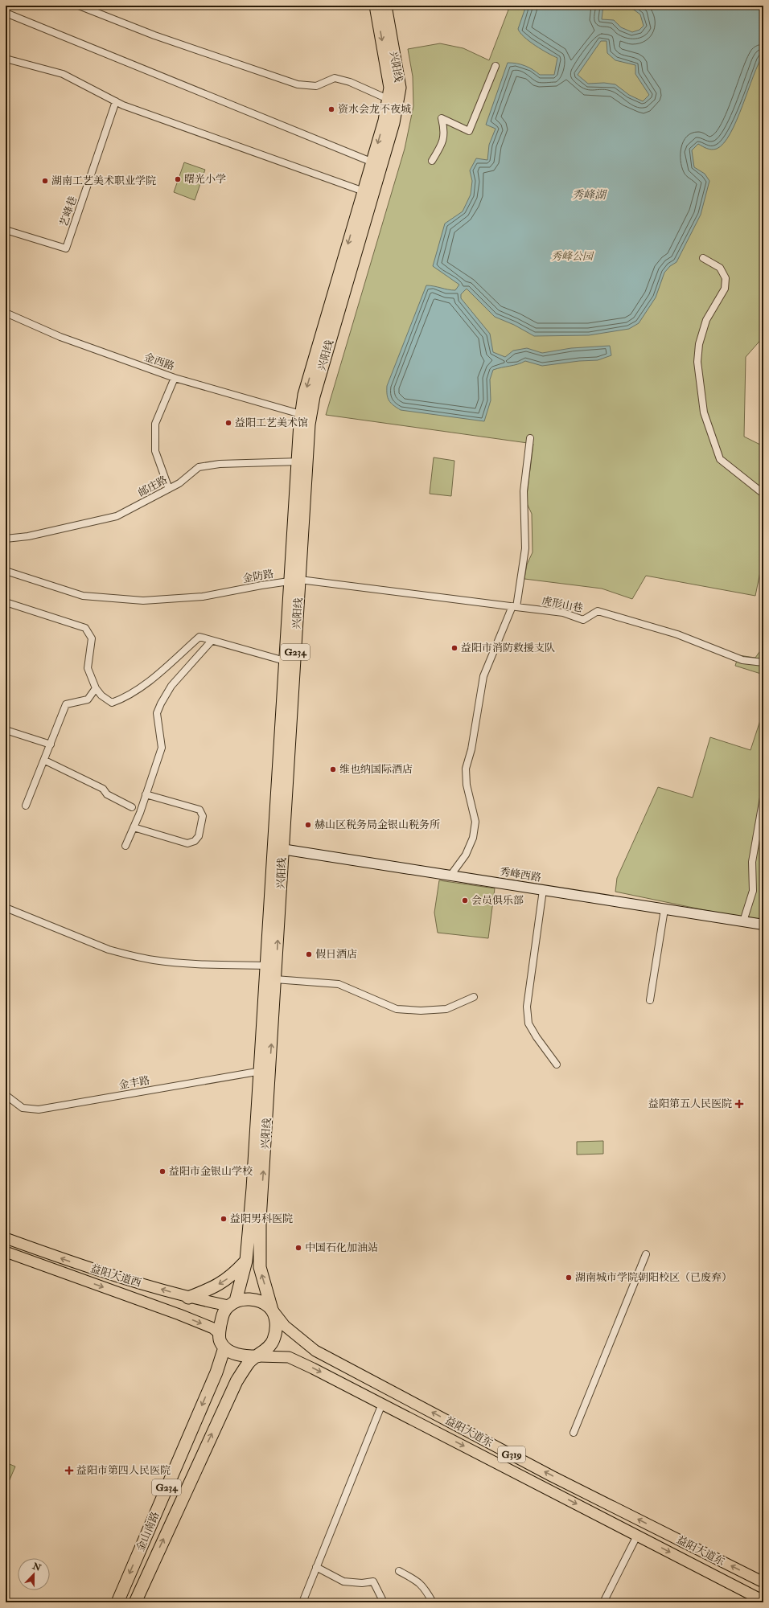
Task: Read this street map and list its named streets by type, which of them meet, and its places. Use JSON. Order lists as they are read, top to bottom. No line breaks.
{"streets":{"highway":["兴阳线","G234","金山南路"],"main road":["益阳大道西","益阳大道东","G319"],"street":["艺峰巷","金西路","邮庄路","金防路","虎形山巷","秀峰西路","金丰路"]},"crossings":[["兴阳线","金西路"],["兴阳线","邮庄路"],["兴阳线","金防路"],["兴阳线","G234"],["兴阳线","秀峰西路"],["兴阳线","金丰路"],["兴阳线","益阳大道西"],["兴阳线","益阳大道东"],["兴阳线","G319"],["兴阳线","金山南路"],["金防路","虎形山巷"],["G234","益阳大道西"],["G234","益阳大道东"],["G234","G319"],["G234","金山南路"],["益阳大道西","益阳大道东"],["益阳大道西","G319"],["益阳大道西","金山南路"],["益阳大道东","G319"],["益阳大道东","金山南路"],["G319","金山南路"]],"water":["秀峰湖"],"parks":["秀峰公园"],"places":{"other":["资水会龙不夜城","曙光小学","湖南工艺美术职业学院","益阳工艺美术馆","益阳市消防救援支队","维也纳国际酒店","赫山区税务局金银山税务所","会员俱乐部","假日酒店","益阳市金银山学校","益阳男科医院","中国石化加油站","湖南城市学院朝阳校区（已废弃）"],"health":["益阳第五人民医院","益阳市第四人民医院"]},"north":"top"}
